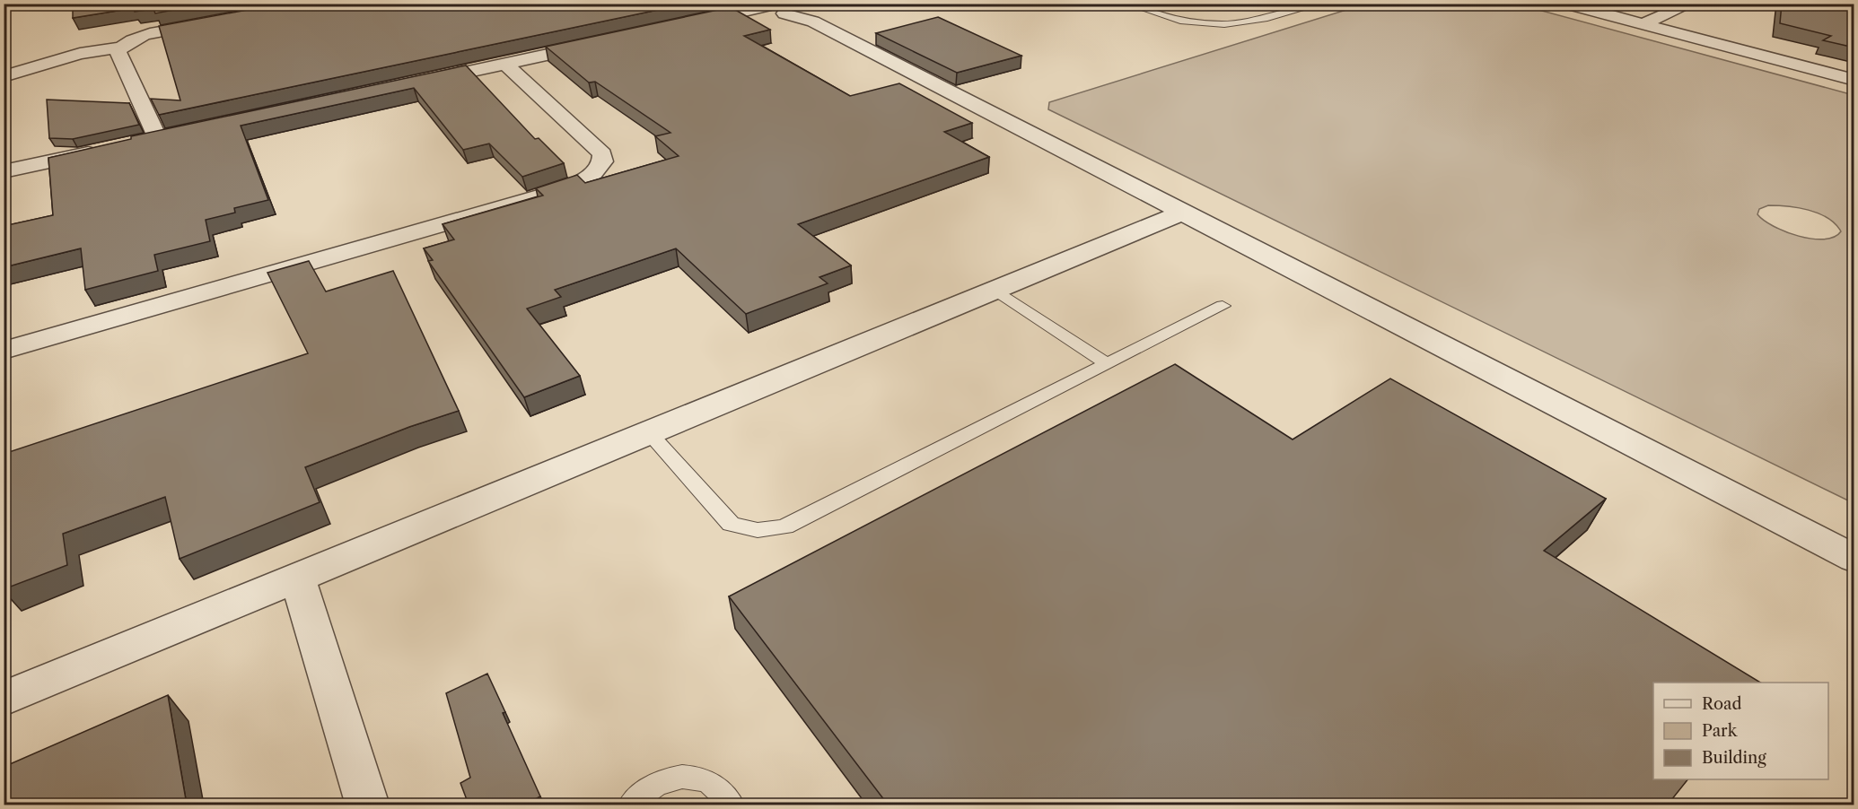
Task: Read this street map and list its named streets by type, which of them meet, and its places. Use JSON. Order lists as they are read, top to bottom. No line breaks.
{"legend":["Road","Park","Building"]}
